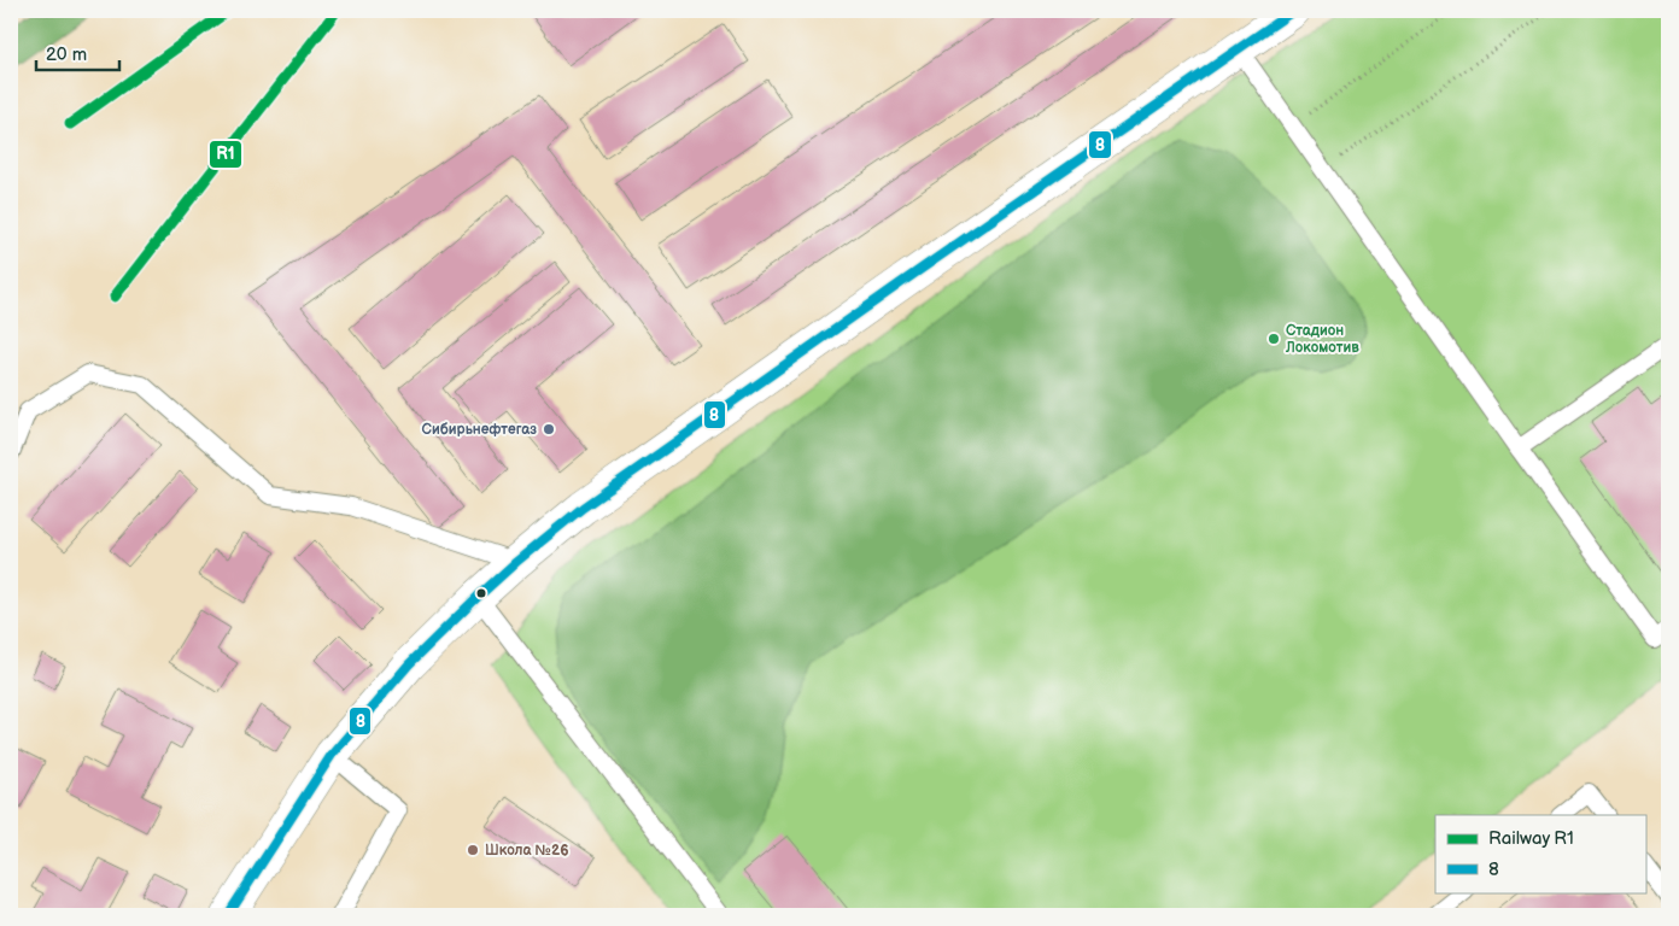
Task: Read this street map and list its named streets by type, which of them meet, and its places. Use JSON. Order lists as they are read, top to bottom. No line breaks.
{"places":["Стадион Локомотив","Сибирьнефтегаз","Школа №26"],"lines":["rail line R1","transit line 8"],"legend":["Railway R1","8"],"scale_bar":"20 m"}
